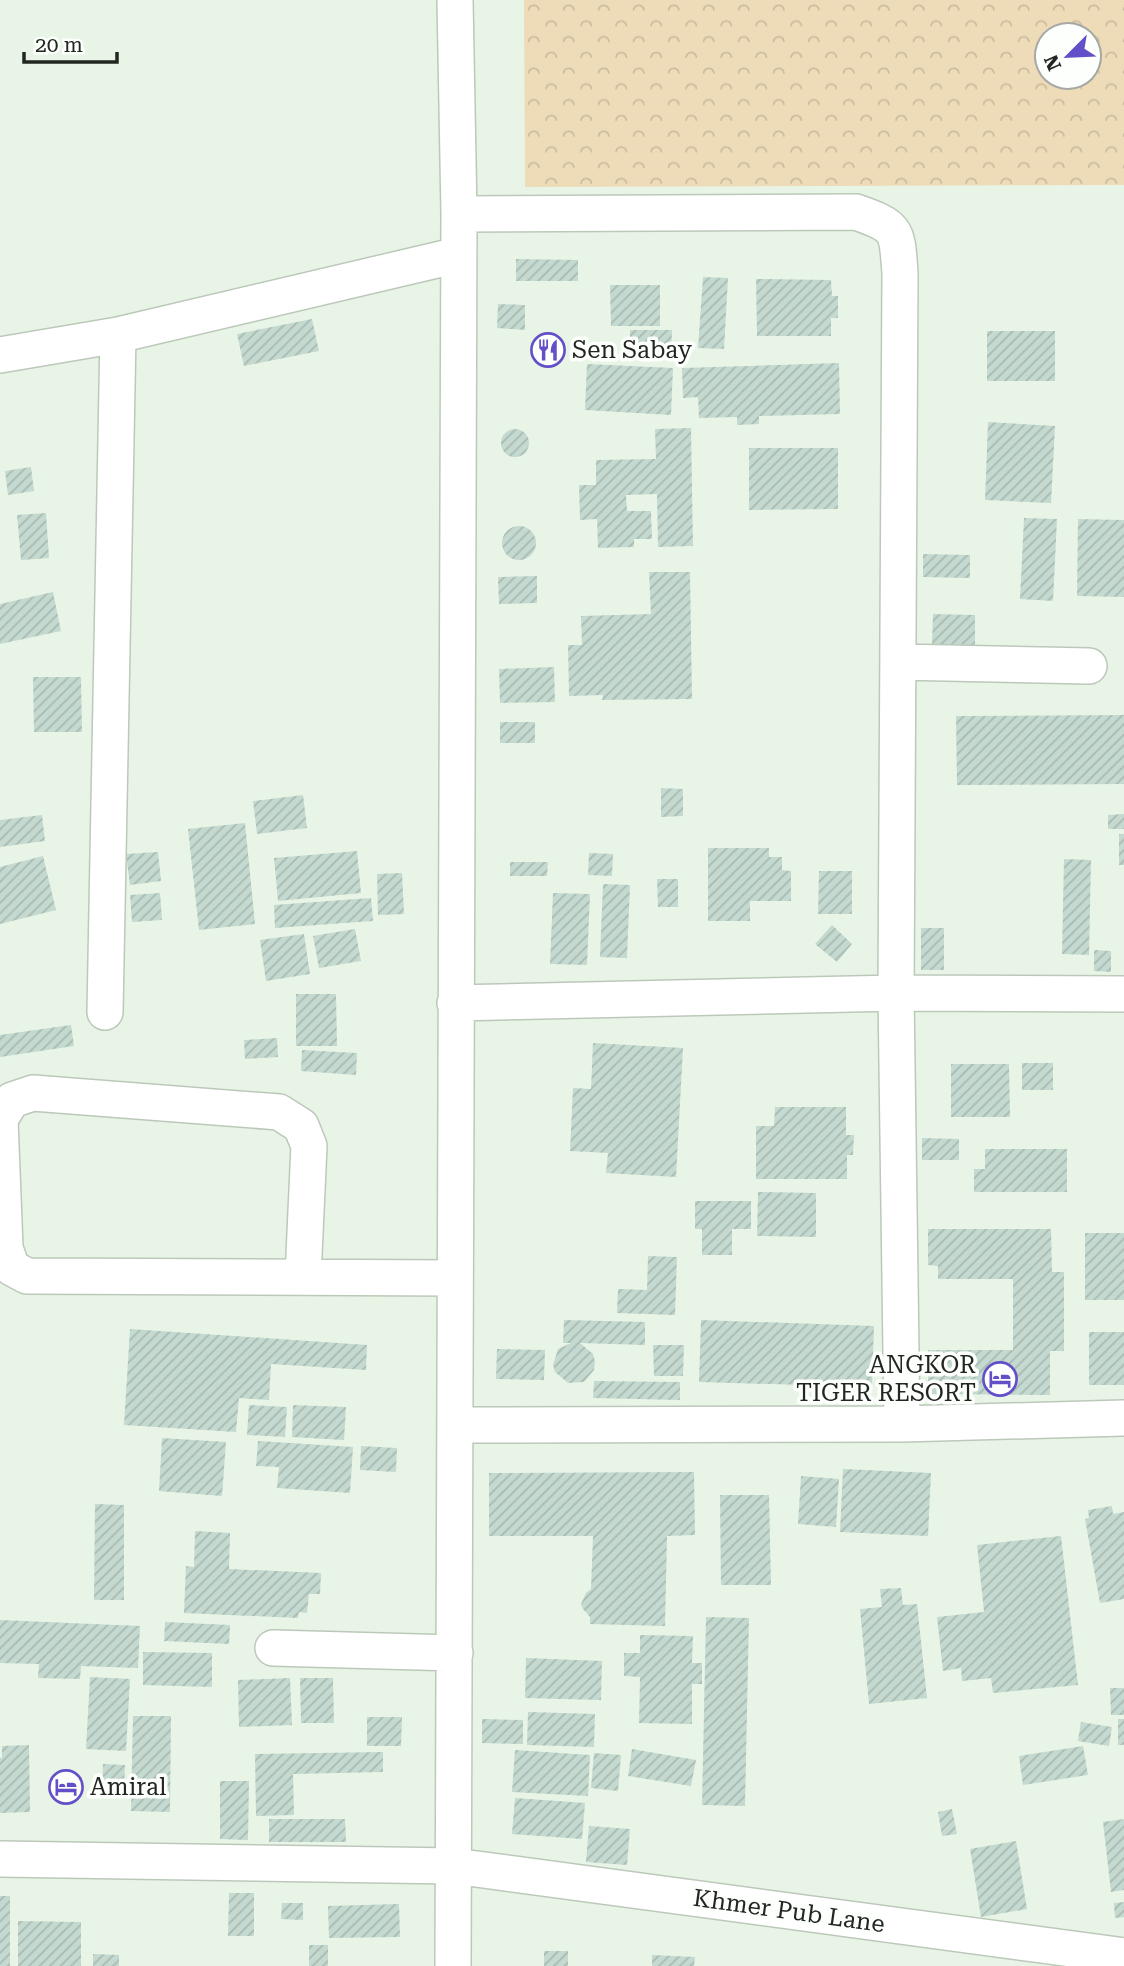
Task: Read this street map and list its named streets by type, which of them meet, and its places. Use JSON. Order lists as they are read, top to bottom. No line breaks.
{"streets":{"street":["Khmer Pub Lane"]},"places":{"restaurant":["Sen Sabay"],"hotel":["ANGKOR TIGER RESORT","Amiral"]},"scale_bar":"20 m","north":"bottom left"}
